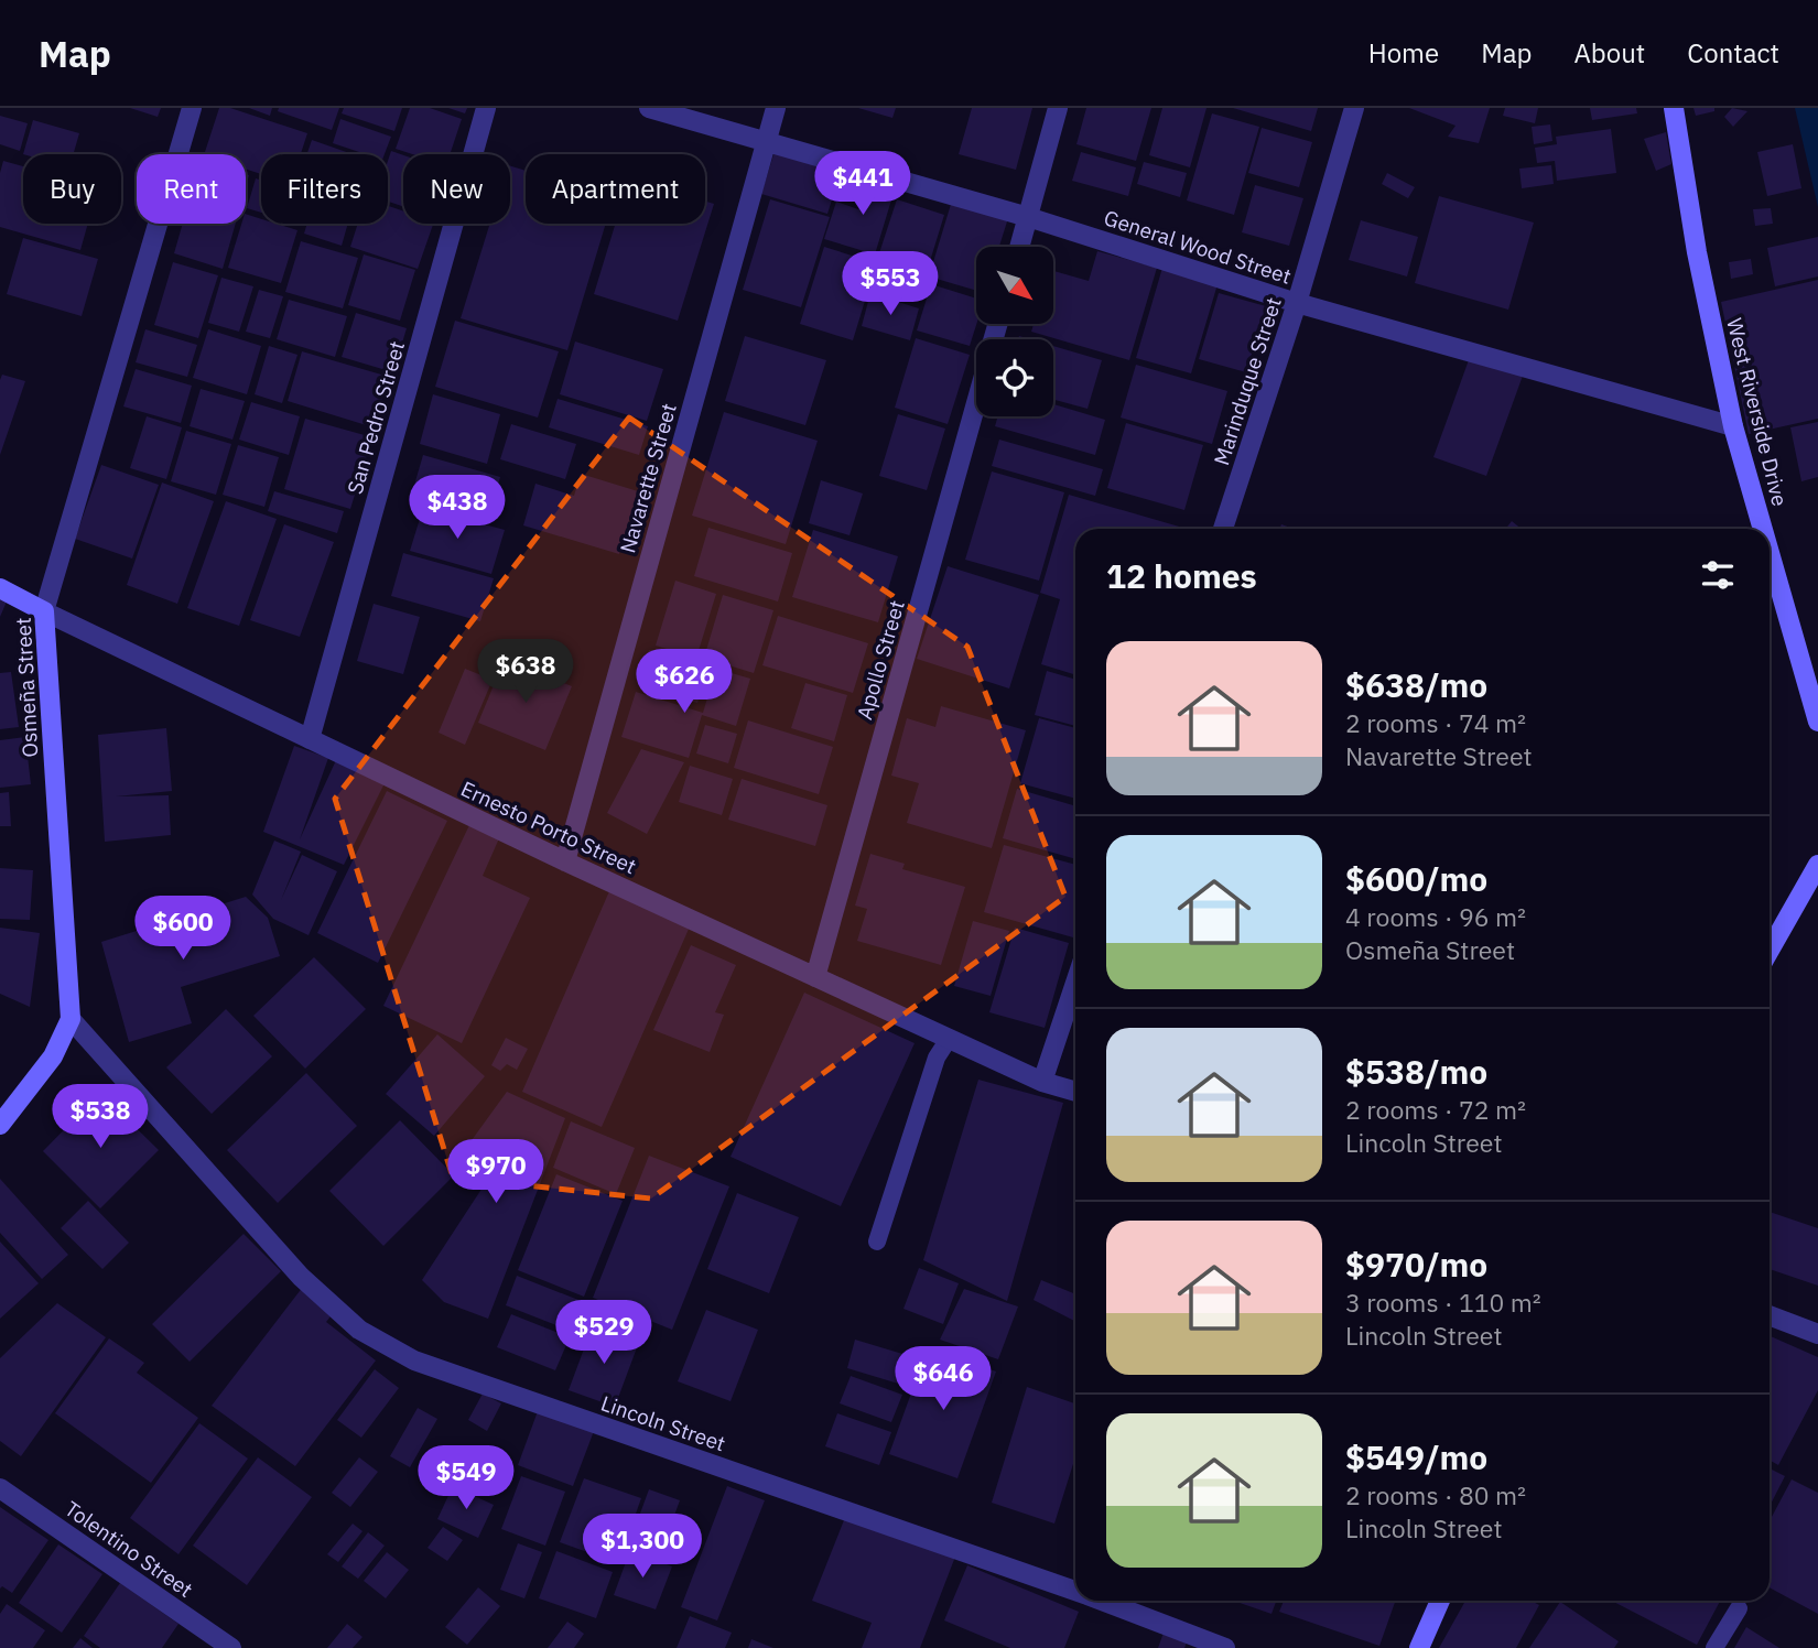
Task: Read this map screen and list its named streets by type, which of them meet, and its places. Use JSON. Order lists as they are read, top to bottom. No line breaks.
{"streets":{"street":["General Wood Street","Marinduque Street","West Riverside Drive","San Pedro Street","Navarette Street","Apollo Street","Osmeña Street","Ernesto Porto Street","Lincoln Street","Tolentino Street"]},"crossings":[["General Wood Street","Marinduque Street"],["General Wood Street","West Riverside Drive"],["General Wood Street","Navarette Street"],["San Pedro Street","Ernesto Porto Street"],["Navarette Street","Ernesto Porto Street"],["Apollo Street","Ernesto Porto Street"],["Osmeña Street","Ernesto Porto Street"],["Osmeña Street","Lincoln Street"]],"north":"bottom right","page":{"header":"Map","nav":["Home","Map","About","Contact"],"price":["$441","$553","$438","$638","$626","$600","$538","$970","$529","$646","$549","$1,300"],"chip":["Buy","Rent","Filters","New","Apartment"],"heading":"12 homes","list":[{"name":"$638/mo","note":"2 rooms · 74 m² · Navarette Street"},{"name":"$600/mo","note":"4 rooms · 96 m² · Osmeña Street"},{"name":"$538/mo","note":"2 rooms · 72 m² · Lincoln Street"},{"name":"$970/mo","note":"3 rooms · 110 m² · Lincoln Street"},{"name":"$549/mo","note":"2 rooms · 80 m² · Lincoln Street"}]}}
